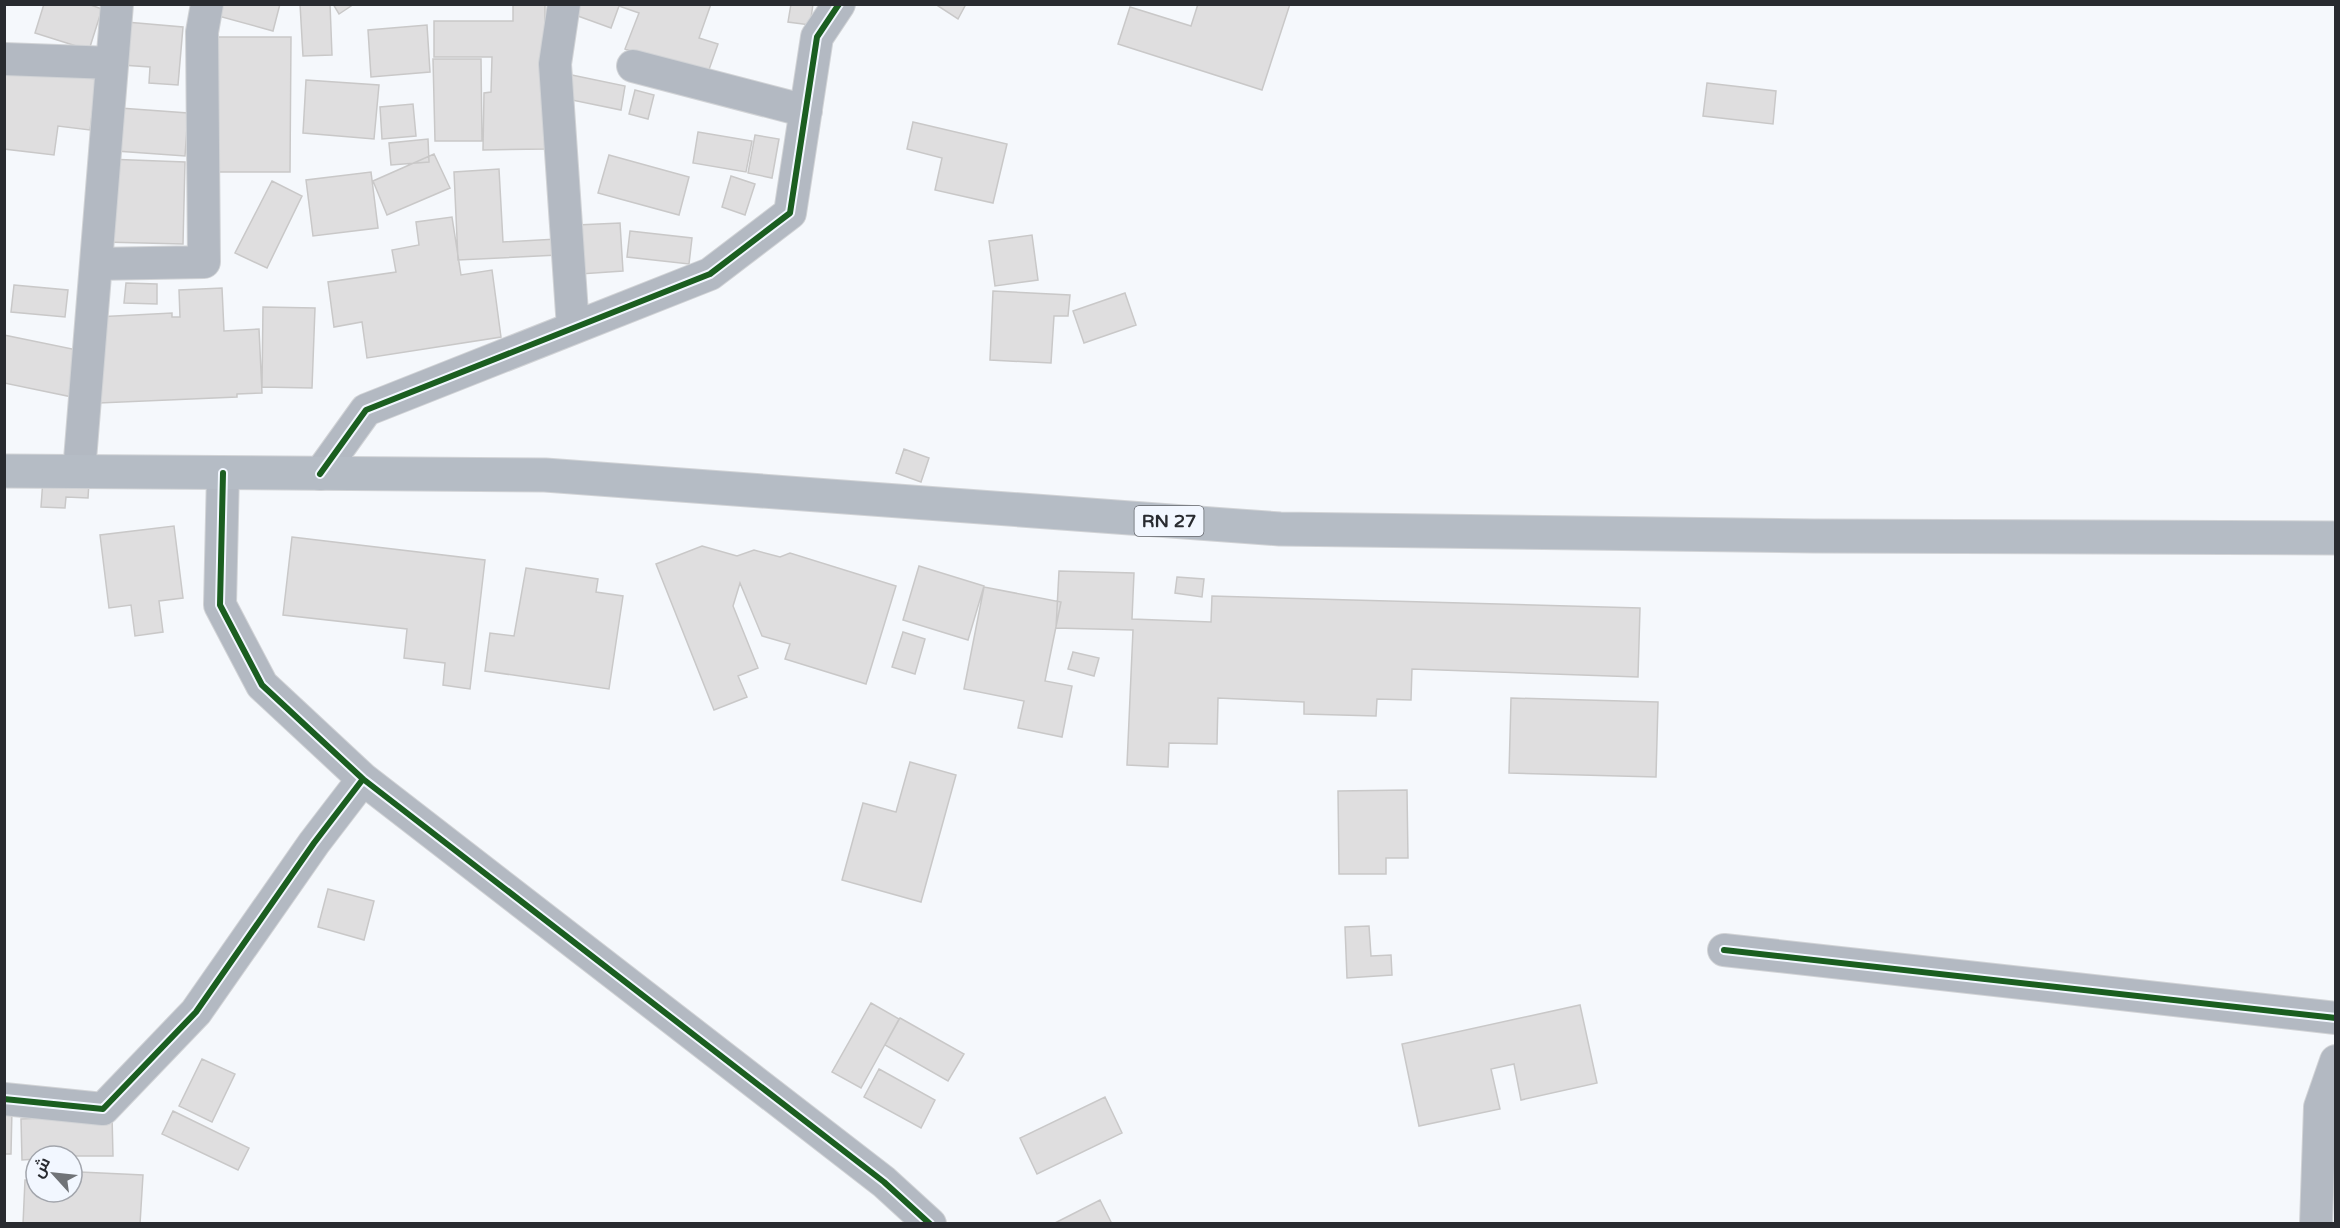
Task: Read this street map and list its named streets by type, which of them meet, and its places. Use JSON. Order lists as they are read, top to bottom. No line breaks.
{"streets":{"main road":["RN 27"]},"north":"top left"}
